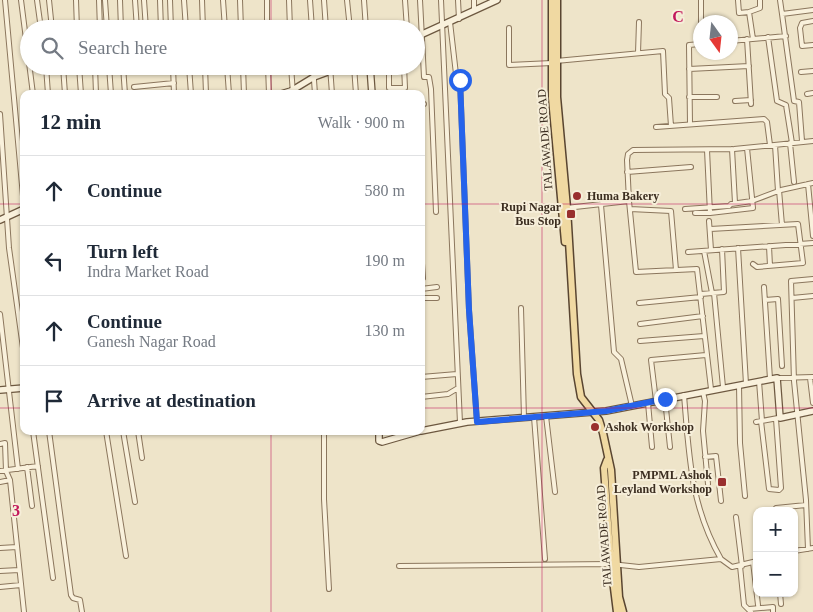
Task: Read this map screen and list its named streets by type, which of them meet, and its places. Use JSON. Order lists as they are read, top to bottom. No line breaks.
{"streets":{"main road":["TALAWADE ROAD"]},"places":{"other":["Huma Bakery","Ashok Workshop"],"transit":["Rupi Nagar Bus Stop","PMPML Ashok Leyland Workshop"]},"north":"bottom","page":{"search":"Search here","heading":["12 min","Walk · 900 m"],"list":[["Continue","580 m"],["Turn left","Indra Market Road","190 m"],["Continue","Ganesh Nagar Road","130 m"],"Arrive at destination"],"map_buttons":["+","−"]},"grid":{"columns":["C"],"rows":["3"]}}
